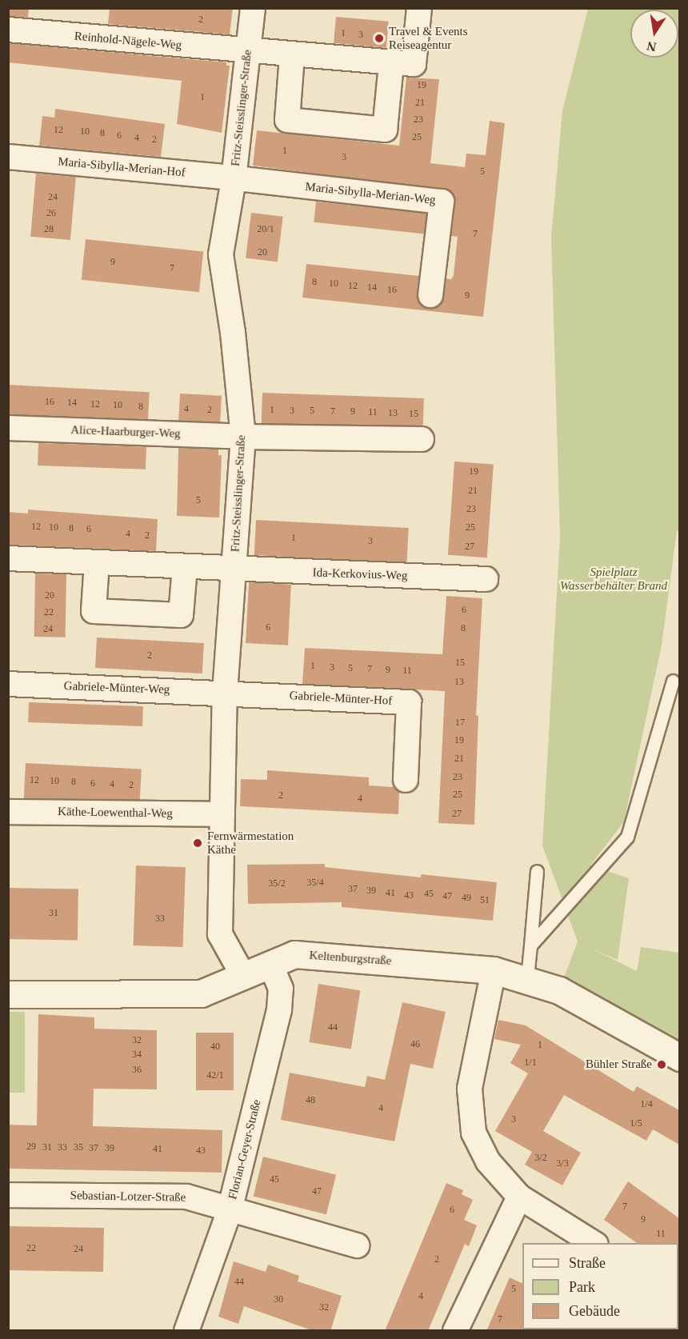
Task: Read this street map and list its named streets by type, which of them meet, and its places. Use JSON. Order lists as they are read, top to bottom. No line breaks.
{"streets":{"street":["Reinhold-Nägele-Weg","Fritz-Steisslinger-Straße","Maria-Sibylla-Merian-Hof","Maria-Sibylla-Merian-Weg","Alice-Haarburger-Weg","Ida-Kerkovius-Weg","Gabriele-Münter-Weg","Gabriele-Münter-Hof","Käthe-Loewenthal-Weg","Keltenburgstraße","Florian-Geyer-Straße","Sebastian-Lotzer-Straße"]},"crossings":[["Reinhold-Nägele-Weg","Fritz-Steisslinger-Straße"],["Fritz-Steisslinger-Straße","Maria-Sibylla-Merian-Hof"],["Fritz-Steisslinger-Straße","Maria-Sibylla-Merian-Weg"],["Fritz-Steisslinger-Straße","Alice-Haarburger-Weg"],["Fritz-Steisslinger-Straße","Ida-Kerkovius-Weg"],["Fritz-Steisslinger-Straße","Gabriele-Münter-Weg"],["Fritz-Steisslinger-Straße","Gabriele-Münter-Hof"],["Fritz-Steisslinger-Straße","Käthe-Loewenthal-Weg"],["Fritz-Steisslinger-Straße","Keltenburgstraße"],["Maria-Sibylla-Merian-Hof","Maria-Sibylla-Merian-Weg"],["Gabriele-Münter-Weg","Gabriele-Münter-Hof"],["Keltenburgstraße","Florian-Geyer-Straße"],["Florian-Geyer-Straße","Sebastian-Lotzer-Straße"]],"parks":["Spielplatz Wasserbehälter Brand"],"places":["Travel & Events Reiseagentur","Fernwärmestation Käthe","Bühler Straße"],"house_numbers":["2","1","3","19","1","21","23","12","10","8","6","25","4","2","1","3","5","24","26","28","20/1","7","20","9","7","8","10","12","14","16","9","16","14","12","10","8","4","2","1","3","5","7","9","11","13","15","19","21","5","23","12","10","25","8","6","4","2","1","3","27","20","6","22","6","8","24","2","15","1","3","5","7","9","11","13","17","19","21","23","12","10","8","6","4","2","25","2","4","27","35/4","35/2","37","39","41","45","43","47","49","51","31","33","44","32","46","1","40","34","1/1","36","42/1","48","1/4","4","3","1/5","29","31","33","35","37","39","41","43","3/2","3/3","45","47","7","6","9","11","22","24","2","44","5","4","30","32","7"],"legend":["Straße","Park","Gebäude"],"north":"bottom"}
